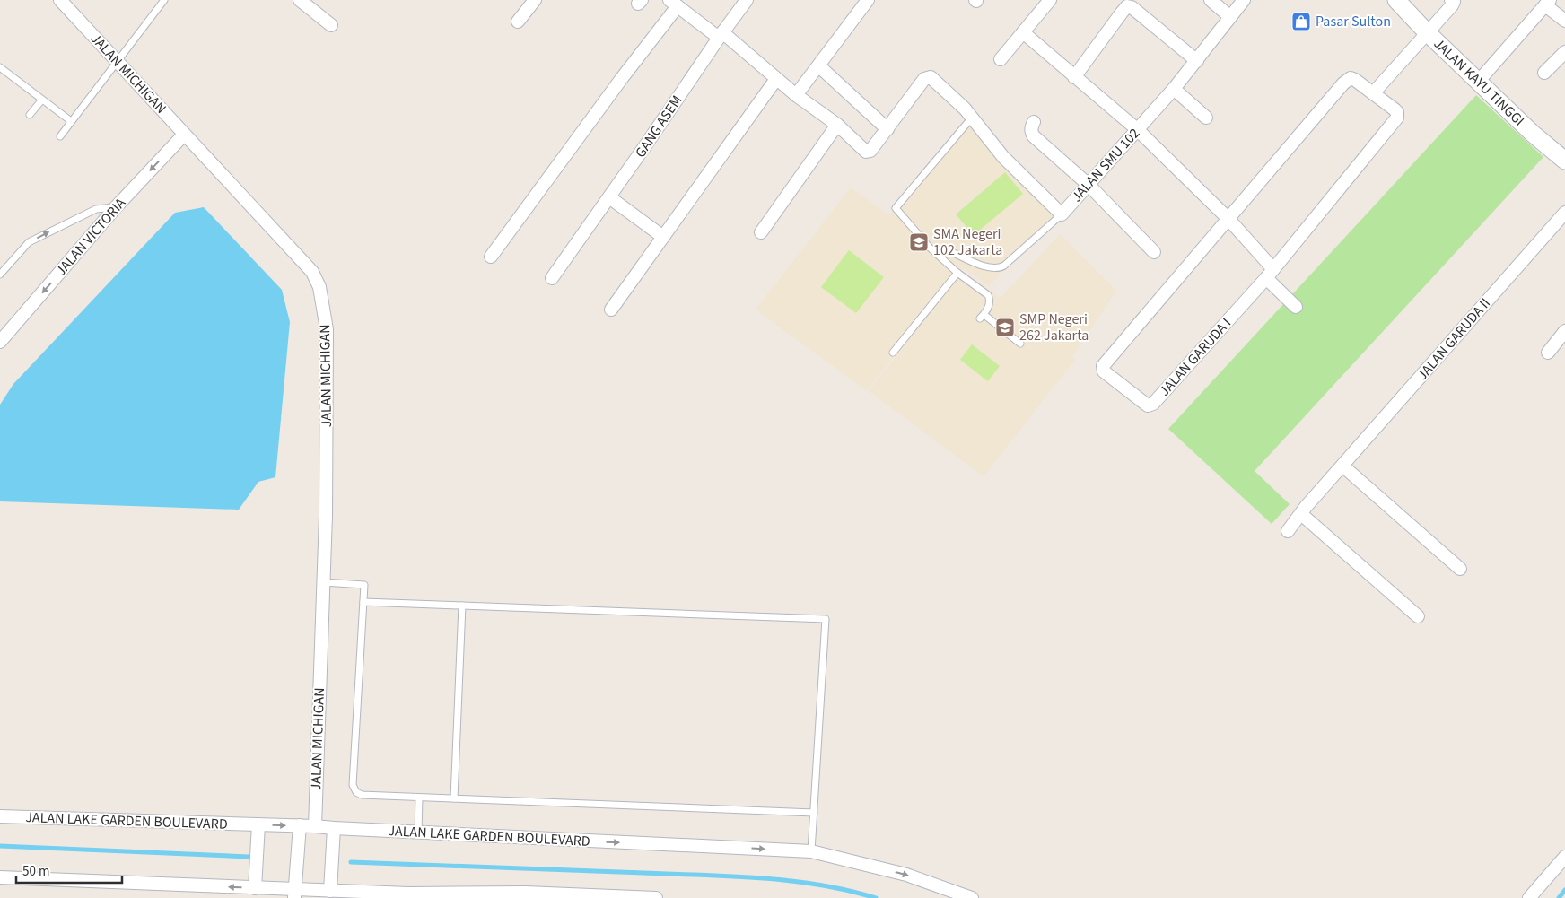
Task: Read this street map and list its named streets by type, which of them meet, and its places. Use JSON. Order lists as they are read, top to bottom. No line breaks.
{"streets":{"street":["JALAN MICHIGAN","JALAN KAYU TINGGI","GANG ASEM","JALAN SMU 102","JALAN VICTORIA","JALAN GARUDA II","JALAN GARUDA I","JALAN LAKE GARDEN BOULEVARD"]},"crossings":[["JALAN MICHIGAN","JALAN VICTORIA"],["JALAN MICHIGAN","JALAN LAKE GARDEN BOULEVARD"]],"one_way":["JALAN VICTORIA"],"places":{"shop":["Pasar Sulton"],"school or university":["SMA Negeri 102 Jakarta","SMP Negeri 262 Jakarta"]},"scale_bar":"50 m"}
